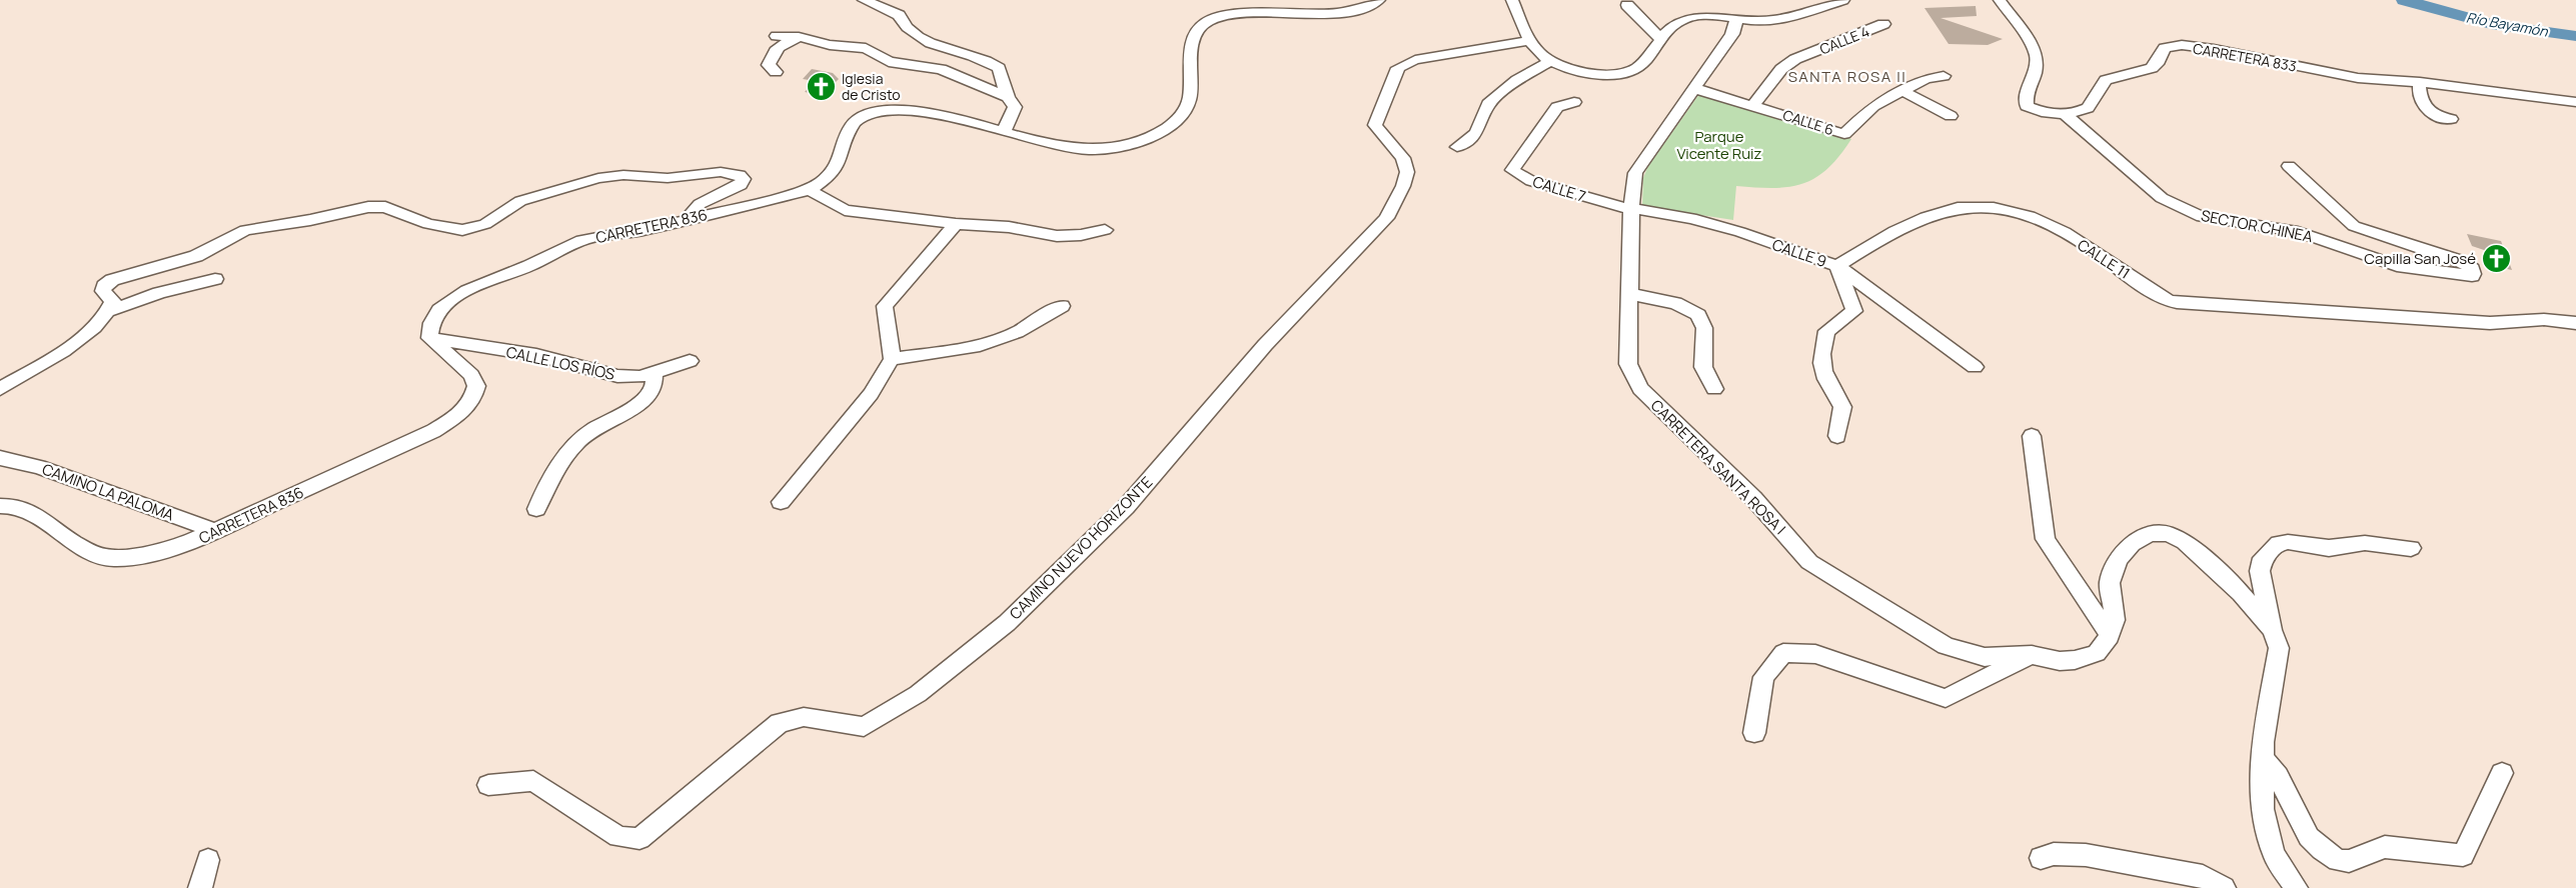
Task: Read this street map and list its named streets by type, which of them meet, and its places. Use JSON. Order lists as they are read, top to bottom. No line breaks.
{"streets":{"street":["CALLE 4","CARRETERA 833","CALLE 6","CALLE 7","CARRETERA 836","SECTOR CHINEA","CALLE 9","CALLE 11","CALLE LOS RÍOS","CARRETERA SANTA ROSA I","CAMINO LA PALOMA","CAMINO NUEVO HORIZONTE"]},"crossings":[["CALLE 4","CALLE 6"],["CARRETERA 833","SECTOR CHINEA"],["CALLE 6","CARRETERA SANTA ROSA I"],["CALLE 7","CALLE 9"],["CALLE 7","CARRETERA SANTA ROSA I"],["CARRETERA 836","CALLE LOS RÍOS"],["CARRETERA 836","CAMINO LA PALOMA"],["CALLE 9","CALLE 11"],["CALLE 9","CARRETERA SANTA ROSA I"]],"districts":["SANTA ROSA II"],"water":["Río Bayamón"],"parks":["Parque Vicente Ruiz"],"places":{"church":["Iglesia de Cristo","Capilla San José"]}}
